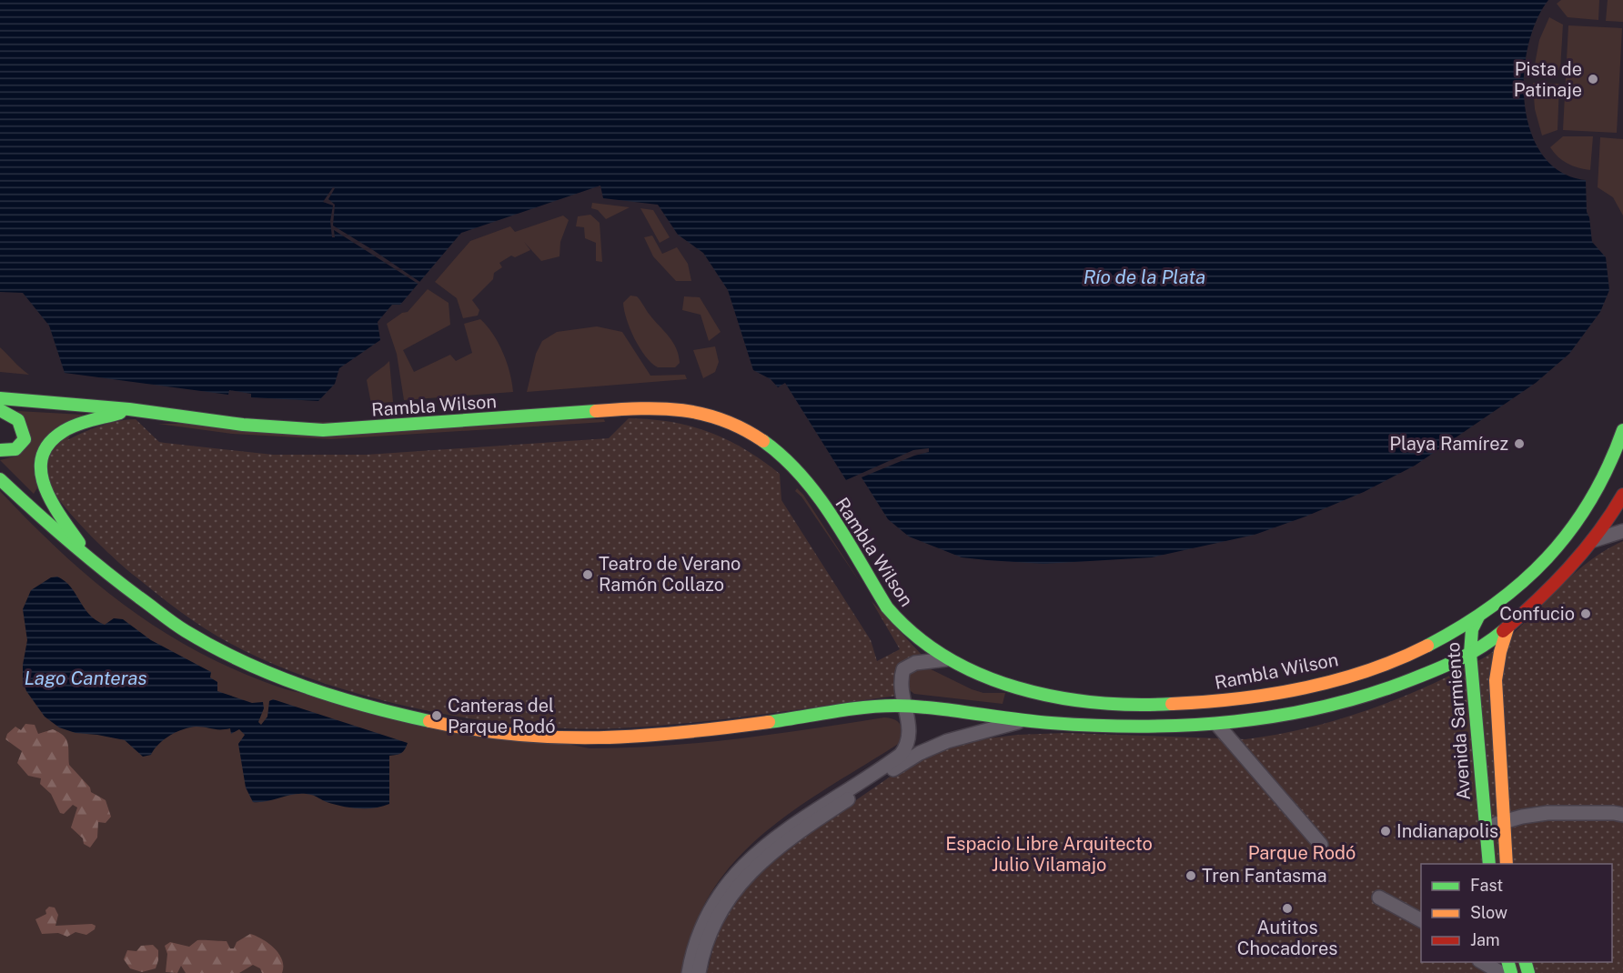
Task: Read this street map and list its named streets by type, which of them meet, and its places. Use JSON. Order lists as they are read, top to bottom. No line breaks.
{"streets":{"main road":["Rambla Wilson","Avenida Sarmiento"]},"crossings":[["Rambla Wilson","Avenida Sarmiento"]],"water":["Río de la Plata","Lago Canteras"],"parks":["Espacio Libre Arquitecto Julio Vilamajo","Parque Rodó"],"places":["Pista de Patinaje","Playa Ramírez","Teatro de Verano Ramón Collazo","Confucio","Canteras del Parque Rodó","Indianapolis","Tren Fantasma","Autitos Chocadores"],"legend":["Fast","Slow","Jam"]}
